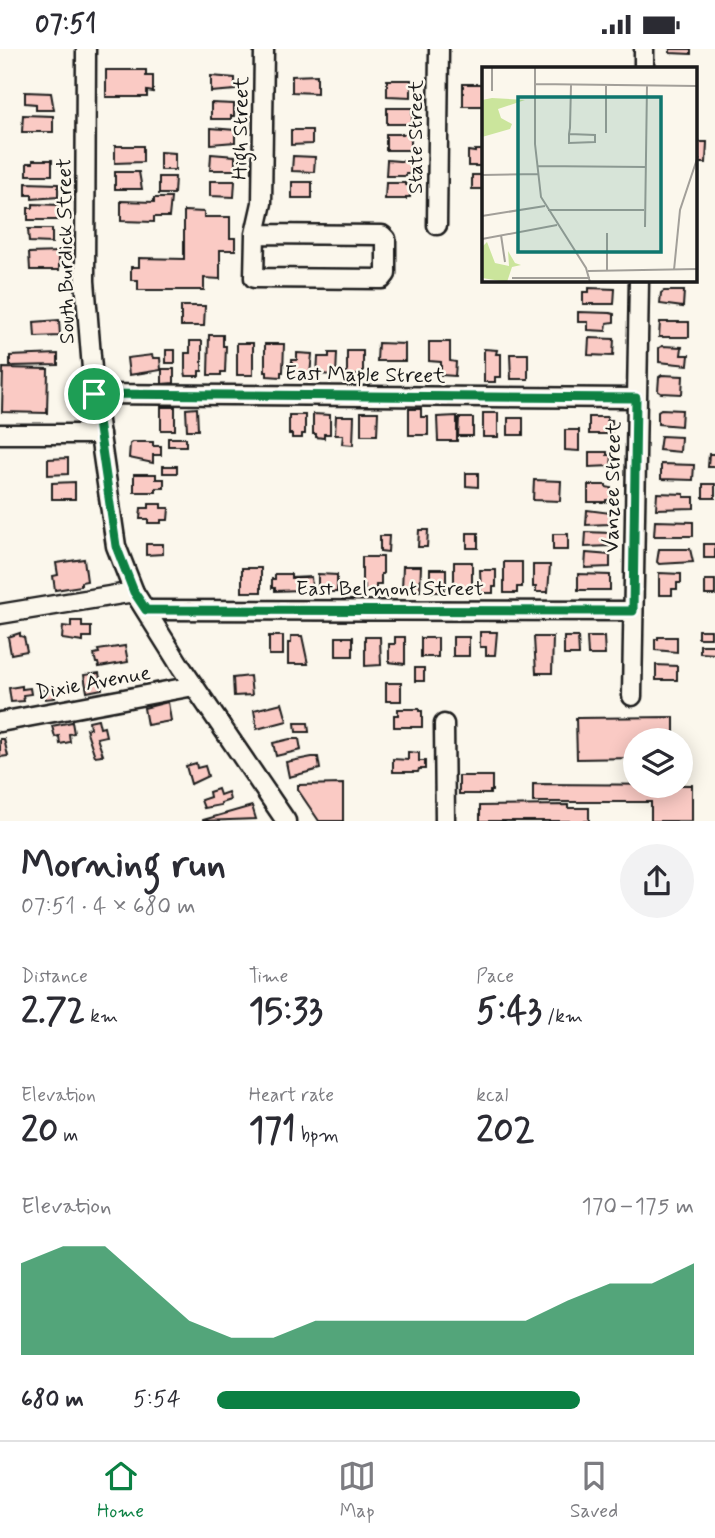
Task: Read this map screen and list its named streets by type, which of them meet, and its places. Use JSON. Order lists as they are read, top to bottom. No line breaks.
{"streets":{"street":["High Street","State Street","South Burdick Street","East Maple Street","Vanzee Street","East Belmont Street","Dixie Avenue"]},"crossings":[["South Burdick Street","East Maple Street"],["South Burdick Street","East Belmont Street"],["South Burdick Street","Dixie Avenue"],["East Maple Street","Vanzee Street"],["Vanzee Street","East Belmont Street"]],"page":{"status":"07:51","heading":["Morning run","07:51 · 4 × 680 m"],"stats":[["Distance","2.72 km"],["Time","15:33"],["Pace","5:43 /km"],["Elevation","20 m"],["Heart rate","171 bpm"],["kcal","202"]],"chart":["Elevation","170–175 m"],"list":[{"name":"680 m","note":"5:54"}],"tabs":["Home","Map","Saved"]}}
